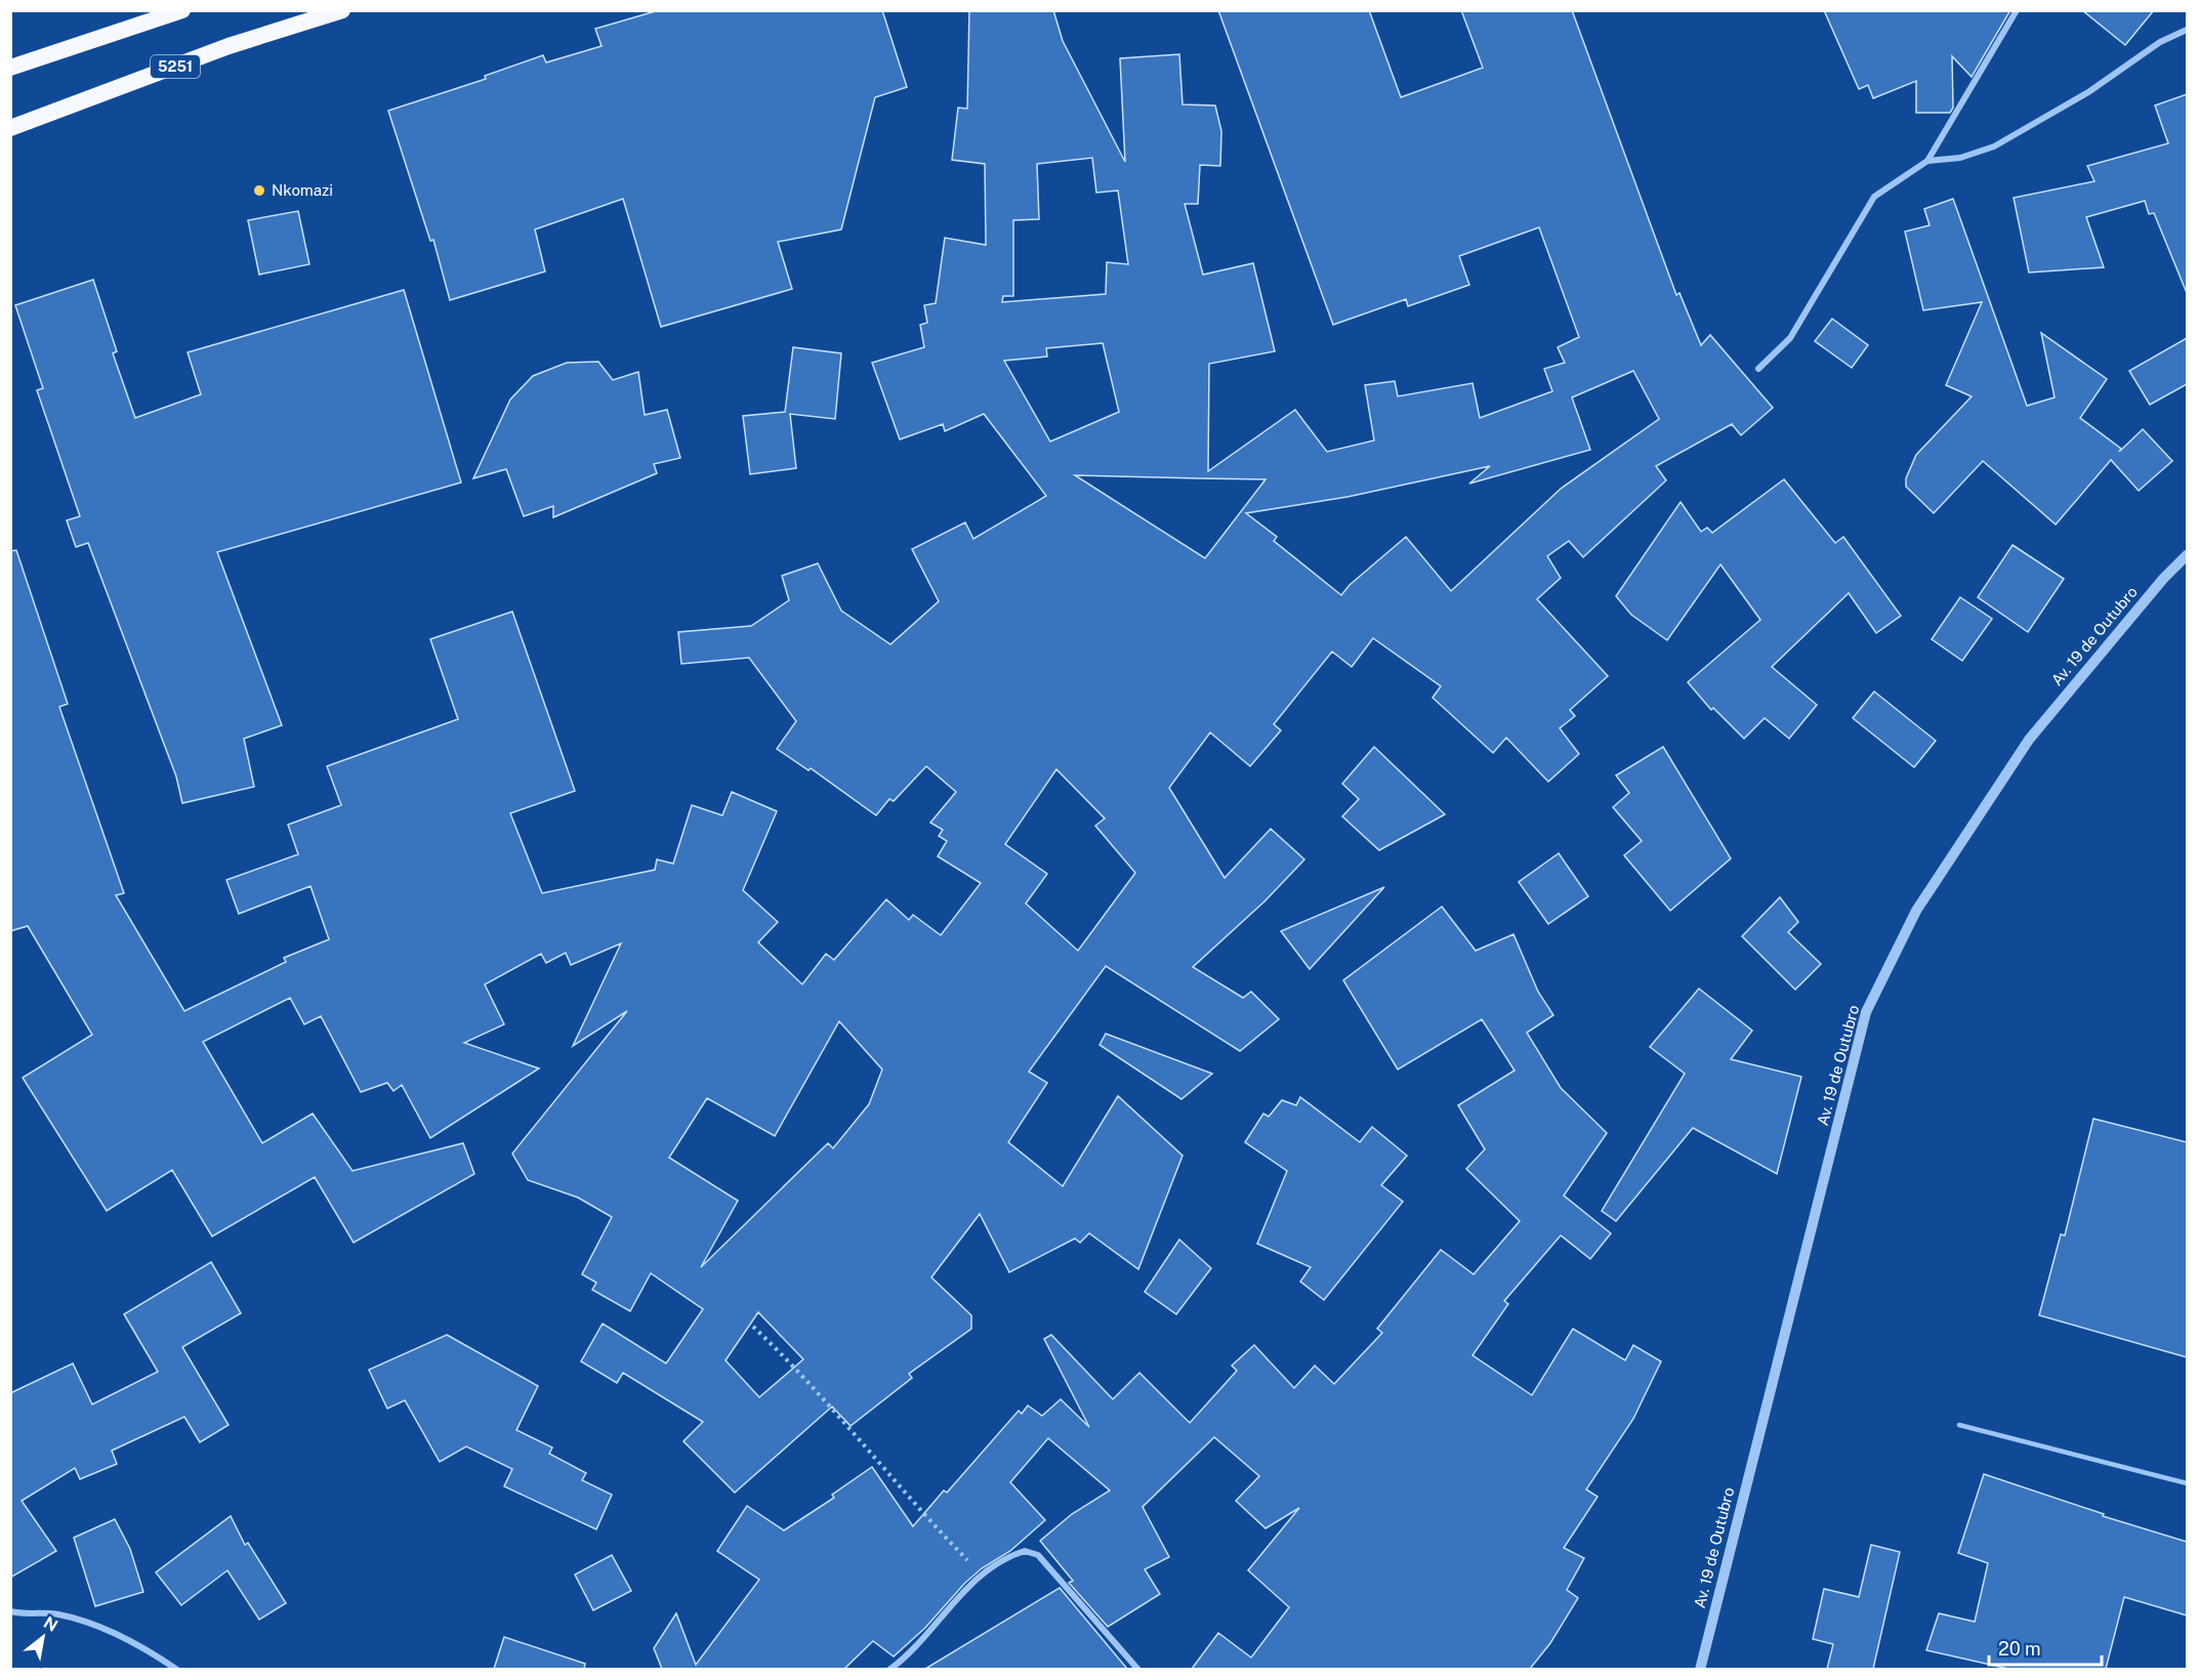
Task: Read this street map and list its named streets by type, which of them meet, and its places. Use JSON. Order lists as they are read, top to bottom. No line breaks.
{"streets":{"highway":["5251"],"street":["Av. 19 de Outubro"]},"places":["Nkomazi"],"scale_bar":"20 m","north":"top right"}
